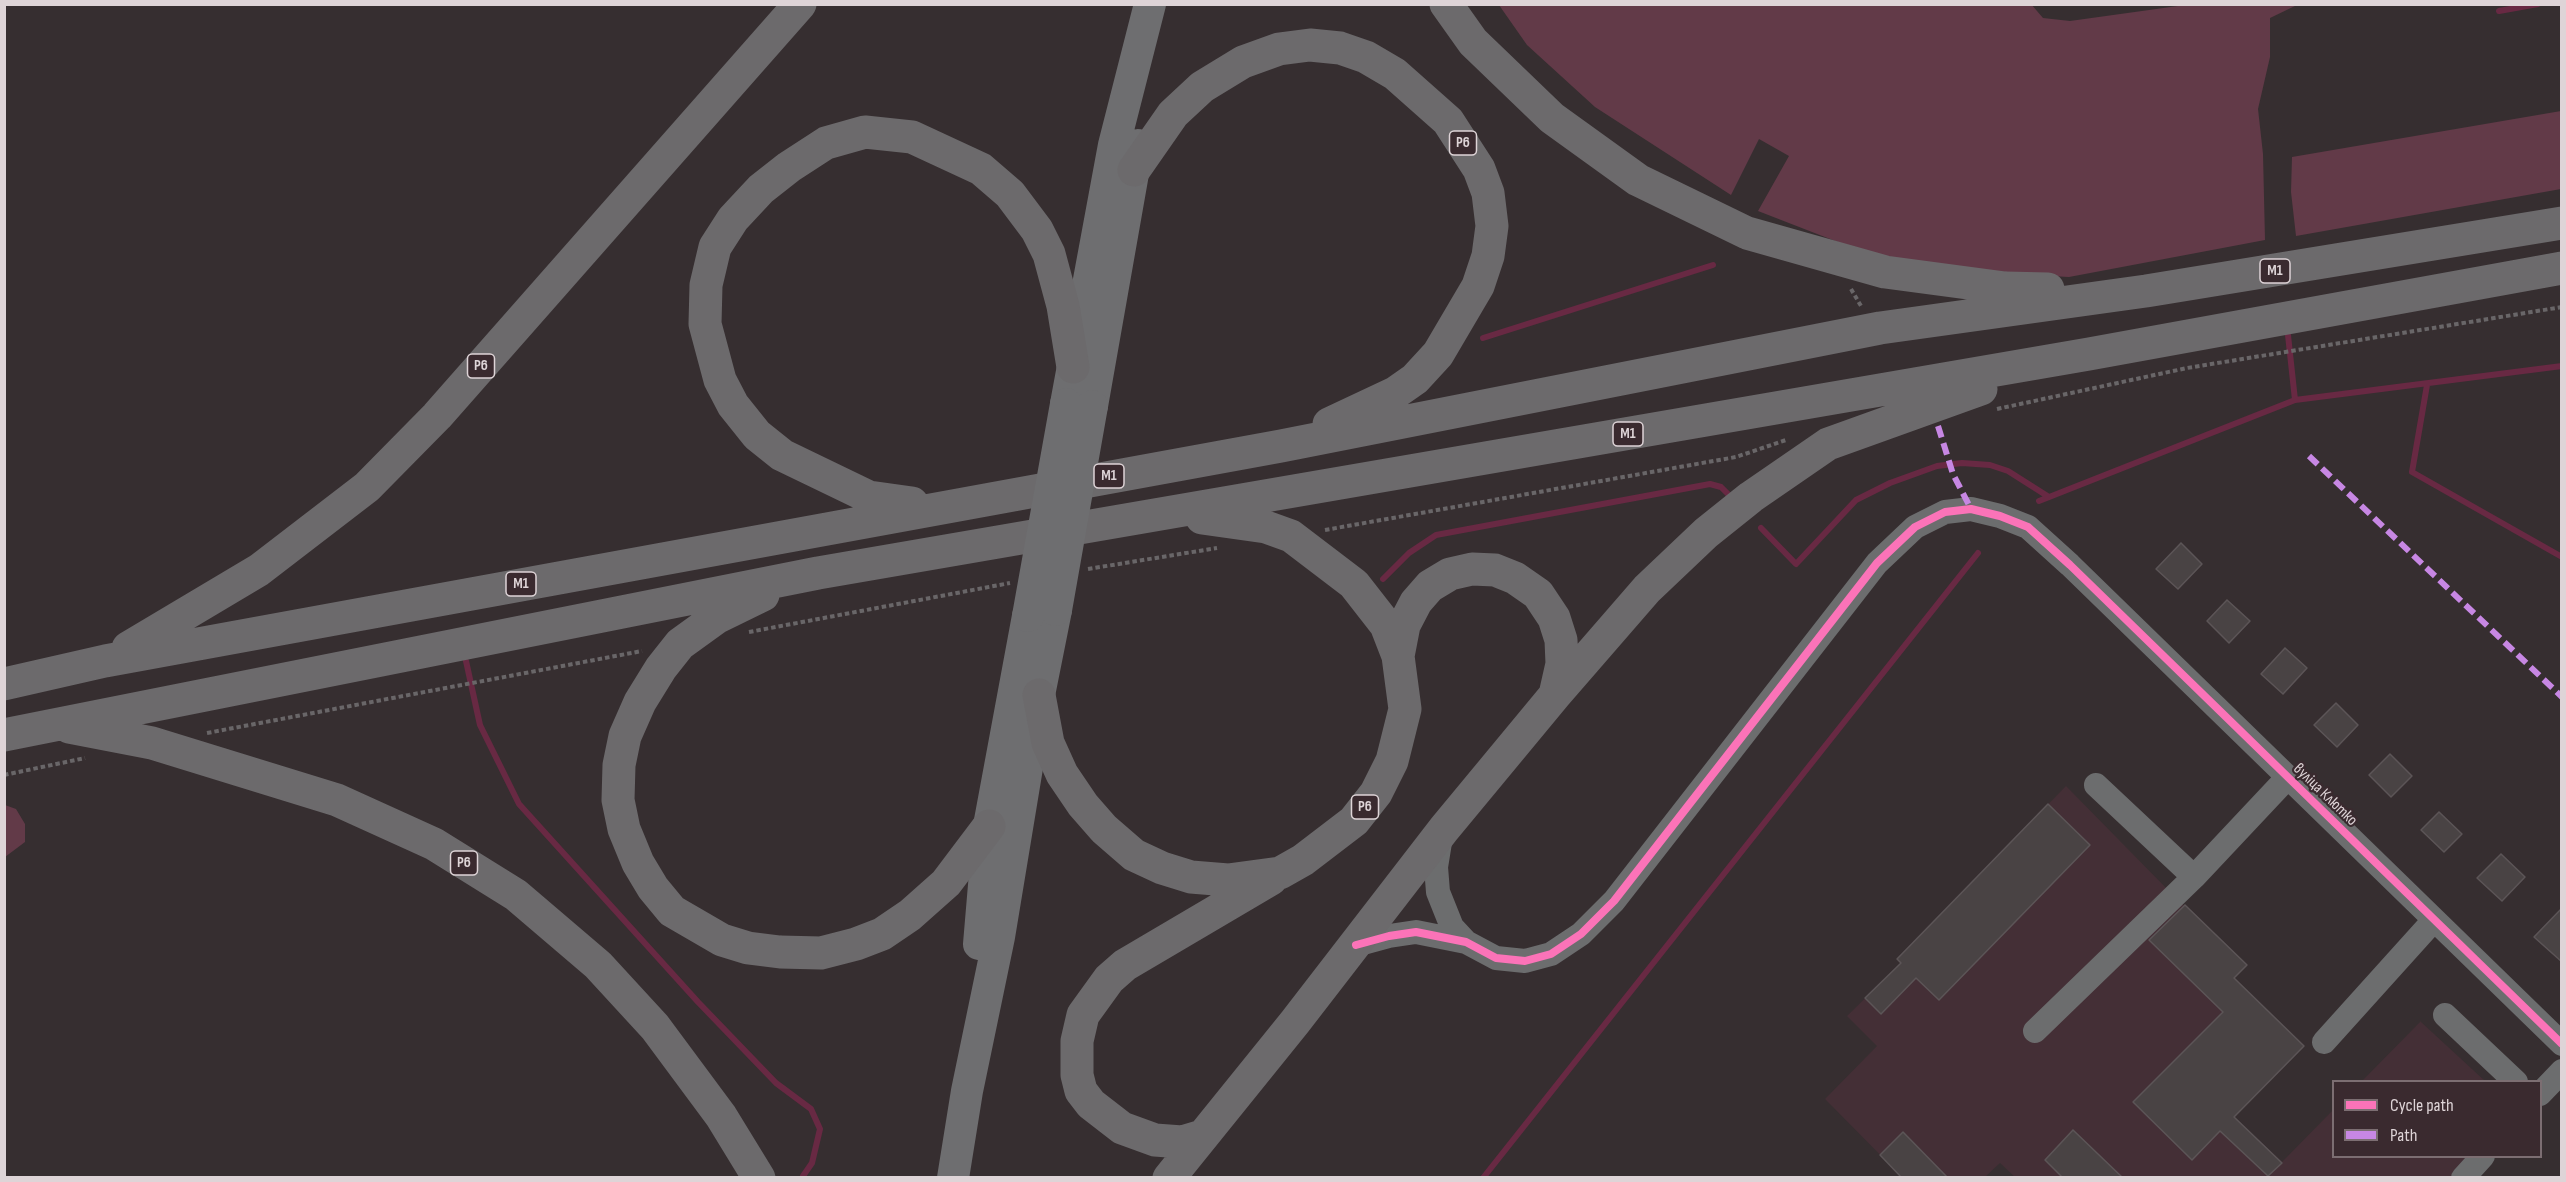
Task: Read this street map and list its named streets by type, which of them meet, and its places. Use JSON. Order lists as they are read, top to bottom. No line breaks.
{"streets":{"highway":["Р6","М1"],"street":["вуліца Клютко"]},"crossings":[["Р6","М1"]],"legend":["Cycle path","Path"]}
